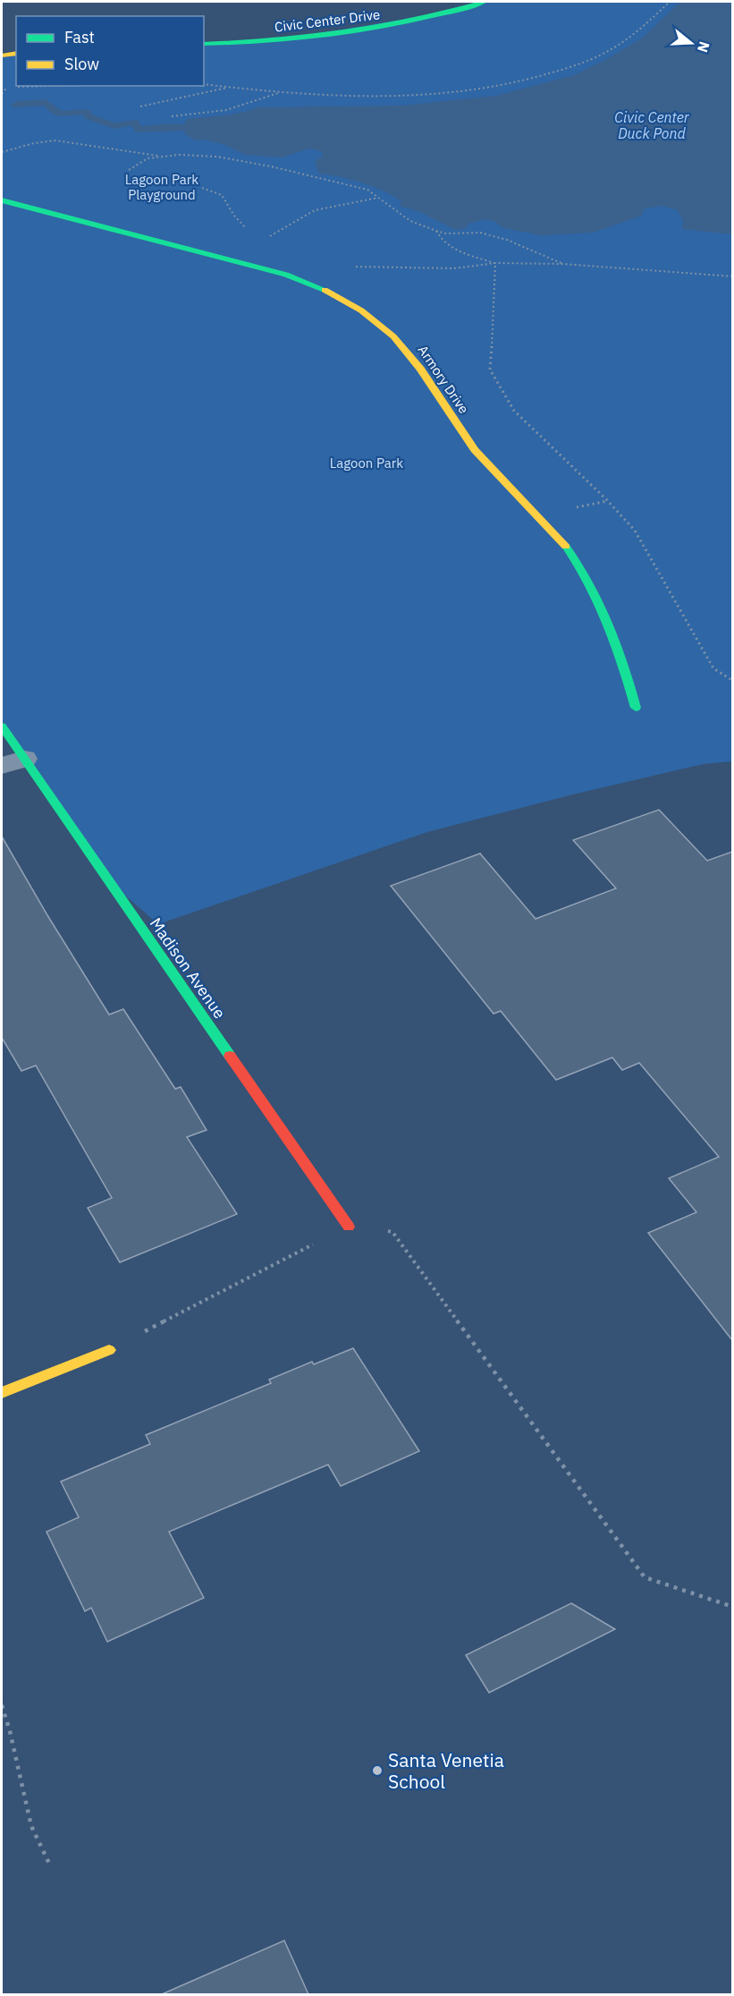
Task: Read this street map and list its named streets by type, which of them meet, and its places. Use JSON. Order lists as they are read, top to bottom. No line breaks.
{"streets":{"street":["Civic Center Drive","Armory Drive","Madison Avenue"]},"water":["Civic Center Duck Pond"],"parks":["Lagoon Park Playground","Lagoon Park"],"places":["Santa Venetia School"],"legend":["Fast","Slow"],"north":"right"}
